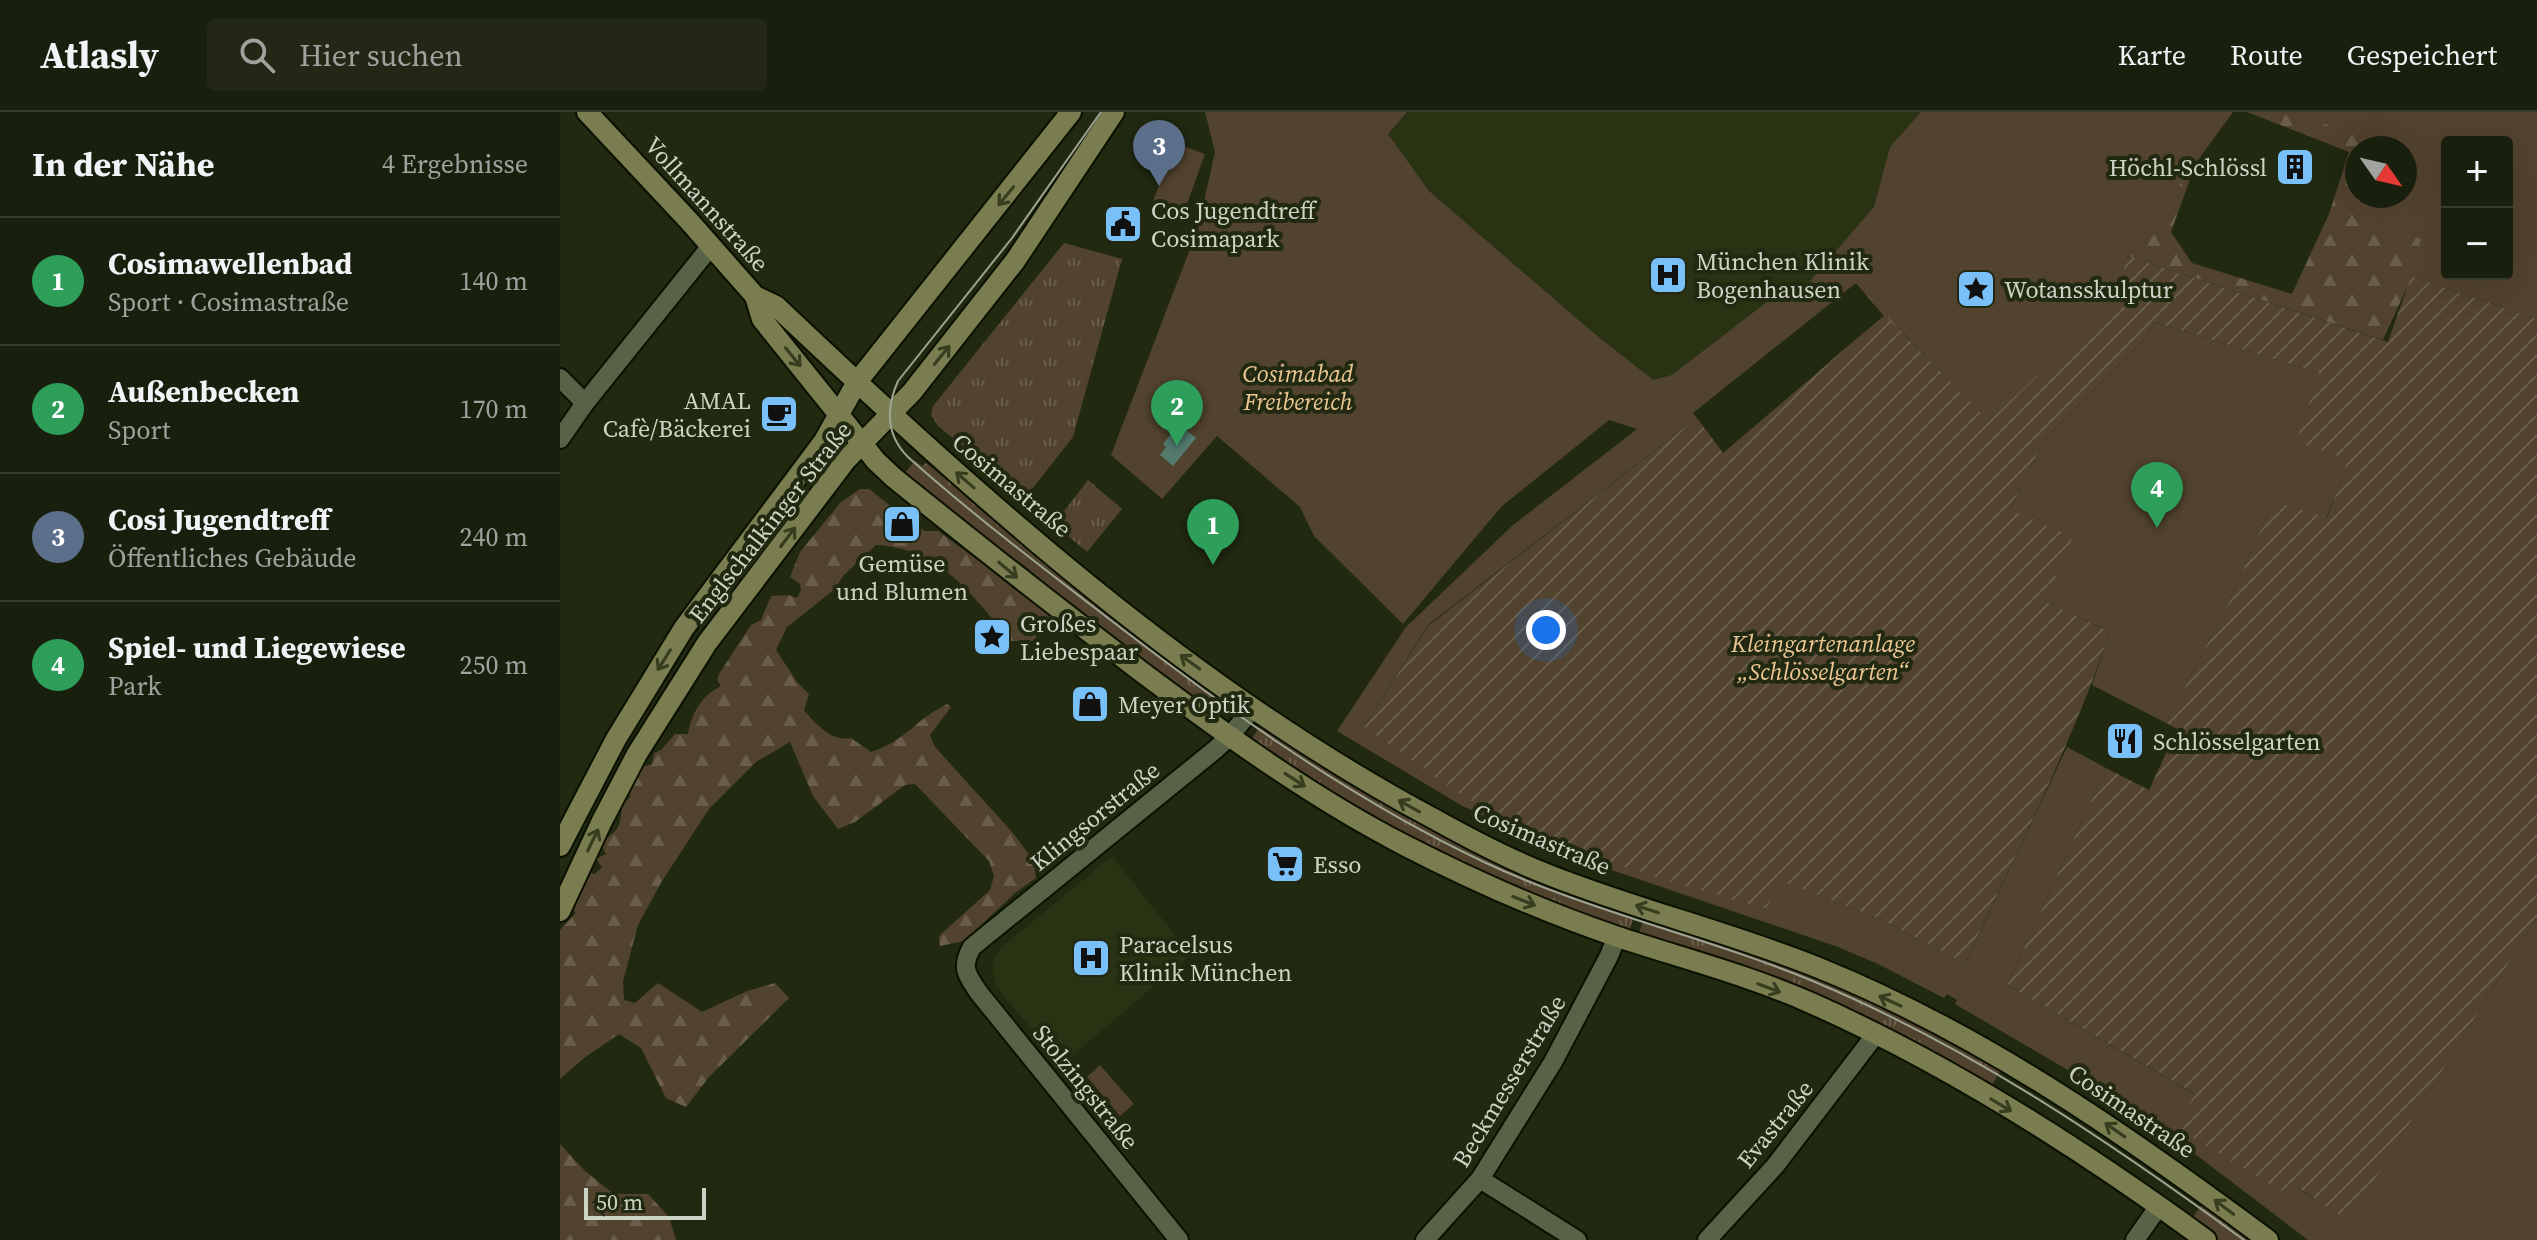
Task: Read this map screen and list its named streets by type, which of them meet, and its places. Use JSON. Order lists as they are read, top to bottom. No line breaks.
{"streets":{"main road":["Vollmannstraße","Cosimastraße","Englschalkinger Straße"],"street":["Klingsorstraße","Beckmesserstraße","Stolzingstraße","Evastraße"]},"crossings":[["Vollmannstraße","Cosimastraße"],["Vollmannstraße","Englschalkinger Straße"],["Cosimastraße","Englschalkinger Straße"],["Cosimastraße","Klingsorstraße"],["Klingsorstraße","Stolzingstraße"]],"parks":["Cosimabad Freibereich","Kleingartenanlage „Schlösselgarten“"],"places":{"building":["Höchl-Schlössl"],"public building":["Cos Jugendtreff Cosimapark"],"hospital":["München Klinik Bogenhausen","Paracelsus Klinik München"],"place":["Wotansskulptur","Großes Liebespaar"],"cafe":["AMAL Cafè/Bäckerei"],"shop":["Gemüse und Blumen","Meyer Optik"],"restaurant":["Schlösselgarten"],"supermarket":["Esso"]},"scale_bar":"50 m","north":"bottom right","page":{"header":"Atlasly","search":"Hier suchen","nav":["Karte","Route","Gespeichert"],"heading":["In der Nähe","4 Ergebnisse"],"pins":["3","2","4","1"],"map_buttons":["+","−"],"list":[{"mark":"1","name":"Cosimawellenbad","note":"Sport · Cosimastraße","value":"140 m"},{"mark":"2","name":"Außenbecken","note":"Sport","value":"170 m"},{"mark":"3","name":"Cosi Jugendtreff","note":"Öffentliches Gebäude","value":"240 m"},{"mark":"4","name":"Spiel- und Liegewiese","note":"Park","value":"250 m"}],"scale":"50 m"}}
